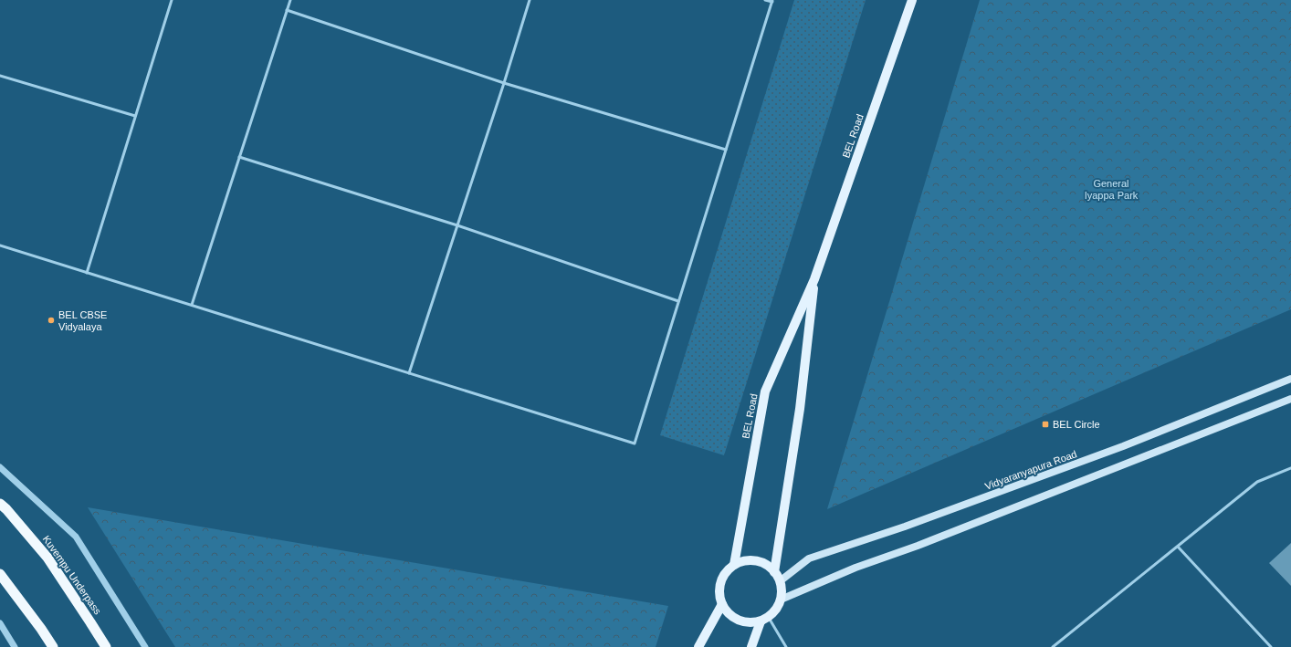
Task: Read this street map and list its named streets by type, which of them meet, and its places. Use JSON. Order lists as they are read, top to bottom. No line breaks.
{"streets":{"highway":["Kuvempu Underpass"],"main road":["BEL Road","Vidyaranyapura Road"]},"crossings":[["BEL Road","Vidyaranyapura Road"]],"parks":["General Iyappa Park"],"places":{"other":["BEL CBSE Vidyalaya"],"transit":["BEL Circle"]}}
